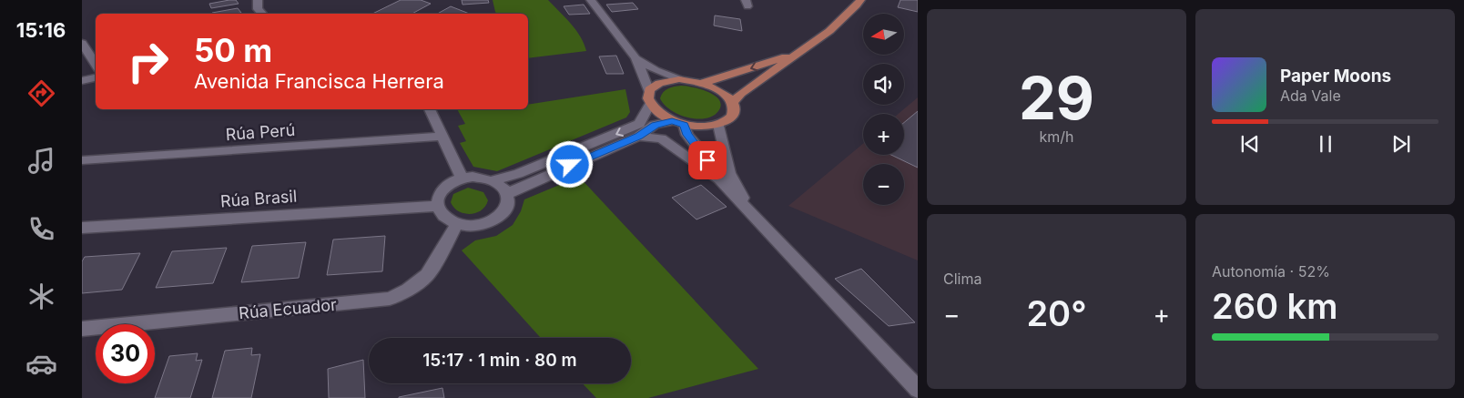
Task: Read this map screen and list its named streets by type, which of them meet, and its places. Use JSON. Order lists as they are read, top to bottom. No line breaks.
{"streets":{"street":["Rúa Perú","Rúa Brasil","Rúa Ecuador"]},"crossings":[["Rúa Brasil","Rúa Ecuador"]],"north":"left","page":{"tabs":"15:16","tile":[["29","km/h"],"Clima",["Autonomía · 52%","260 km"]],"map_buttons":["+","−"],"turn":["50 m","Avenida Francisca Herrera"],"song":["Paper Moons","Ada Vale"],"heat":["−","20°","+"],"limit":"30","trip":"15:17 · 1 min · 80 m"}}
